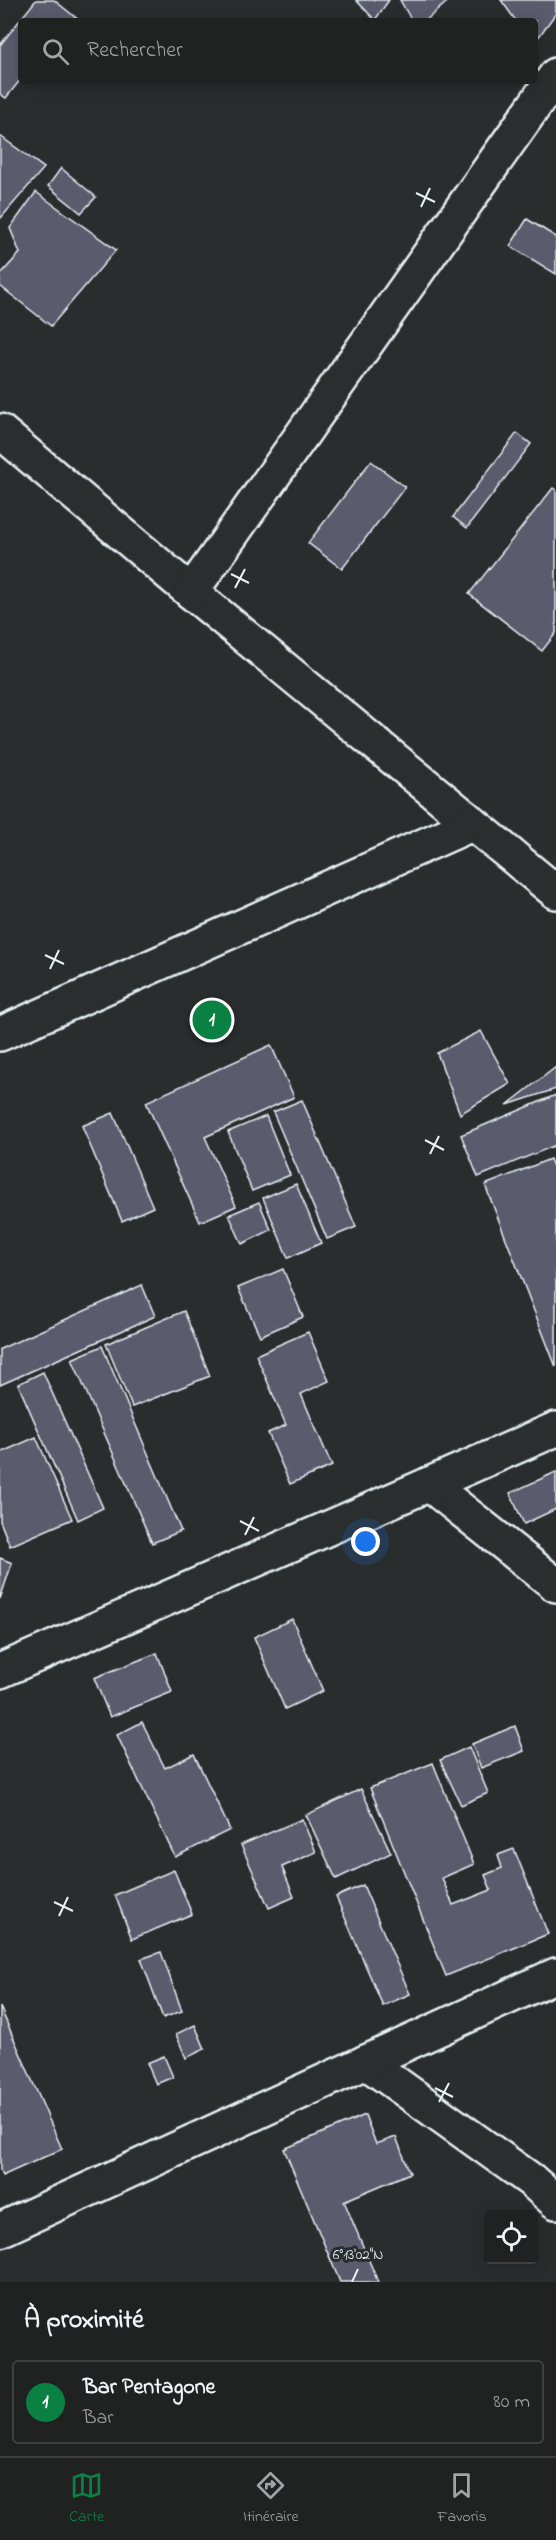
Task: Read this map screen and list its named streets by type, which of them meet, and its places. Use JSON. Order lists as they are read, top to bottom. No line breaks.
{"page":{"search":"Rechercher","pins":"1","heading":"À proximité","list":[{"mark":"1","name":"Bar Pentagone","note":"Bar","value":"80 m"}],"nav":["Carte","Itinéraire","Favoris"]},"coordinates":["6°13'02\"N"]}
